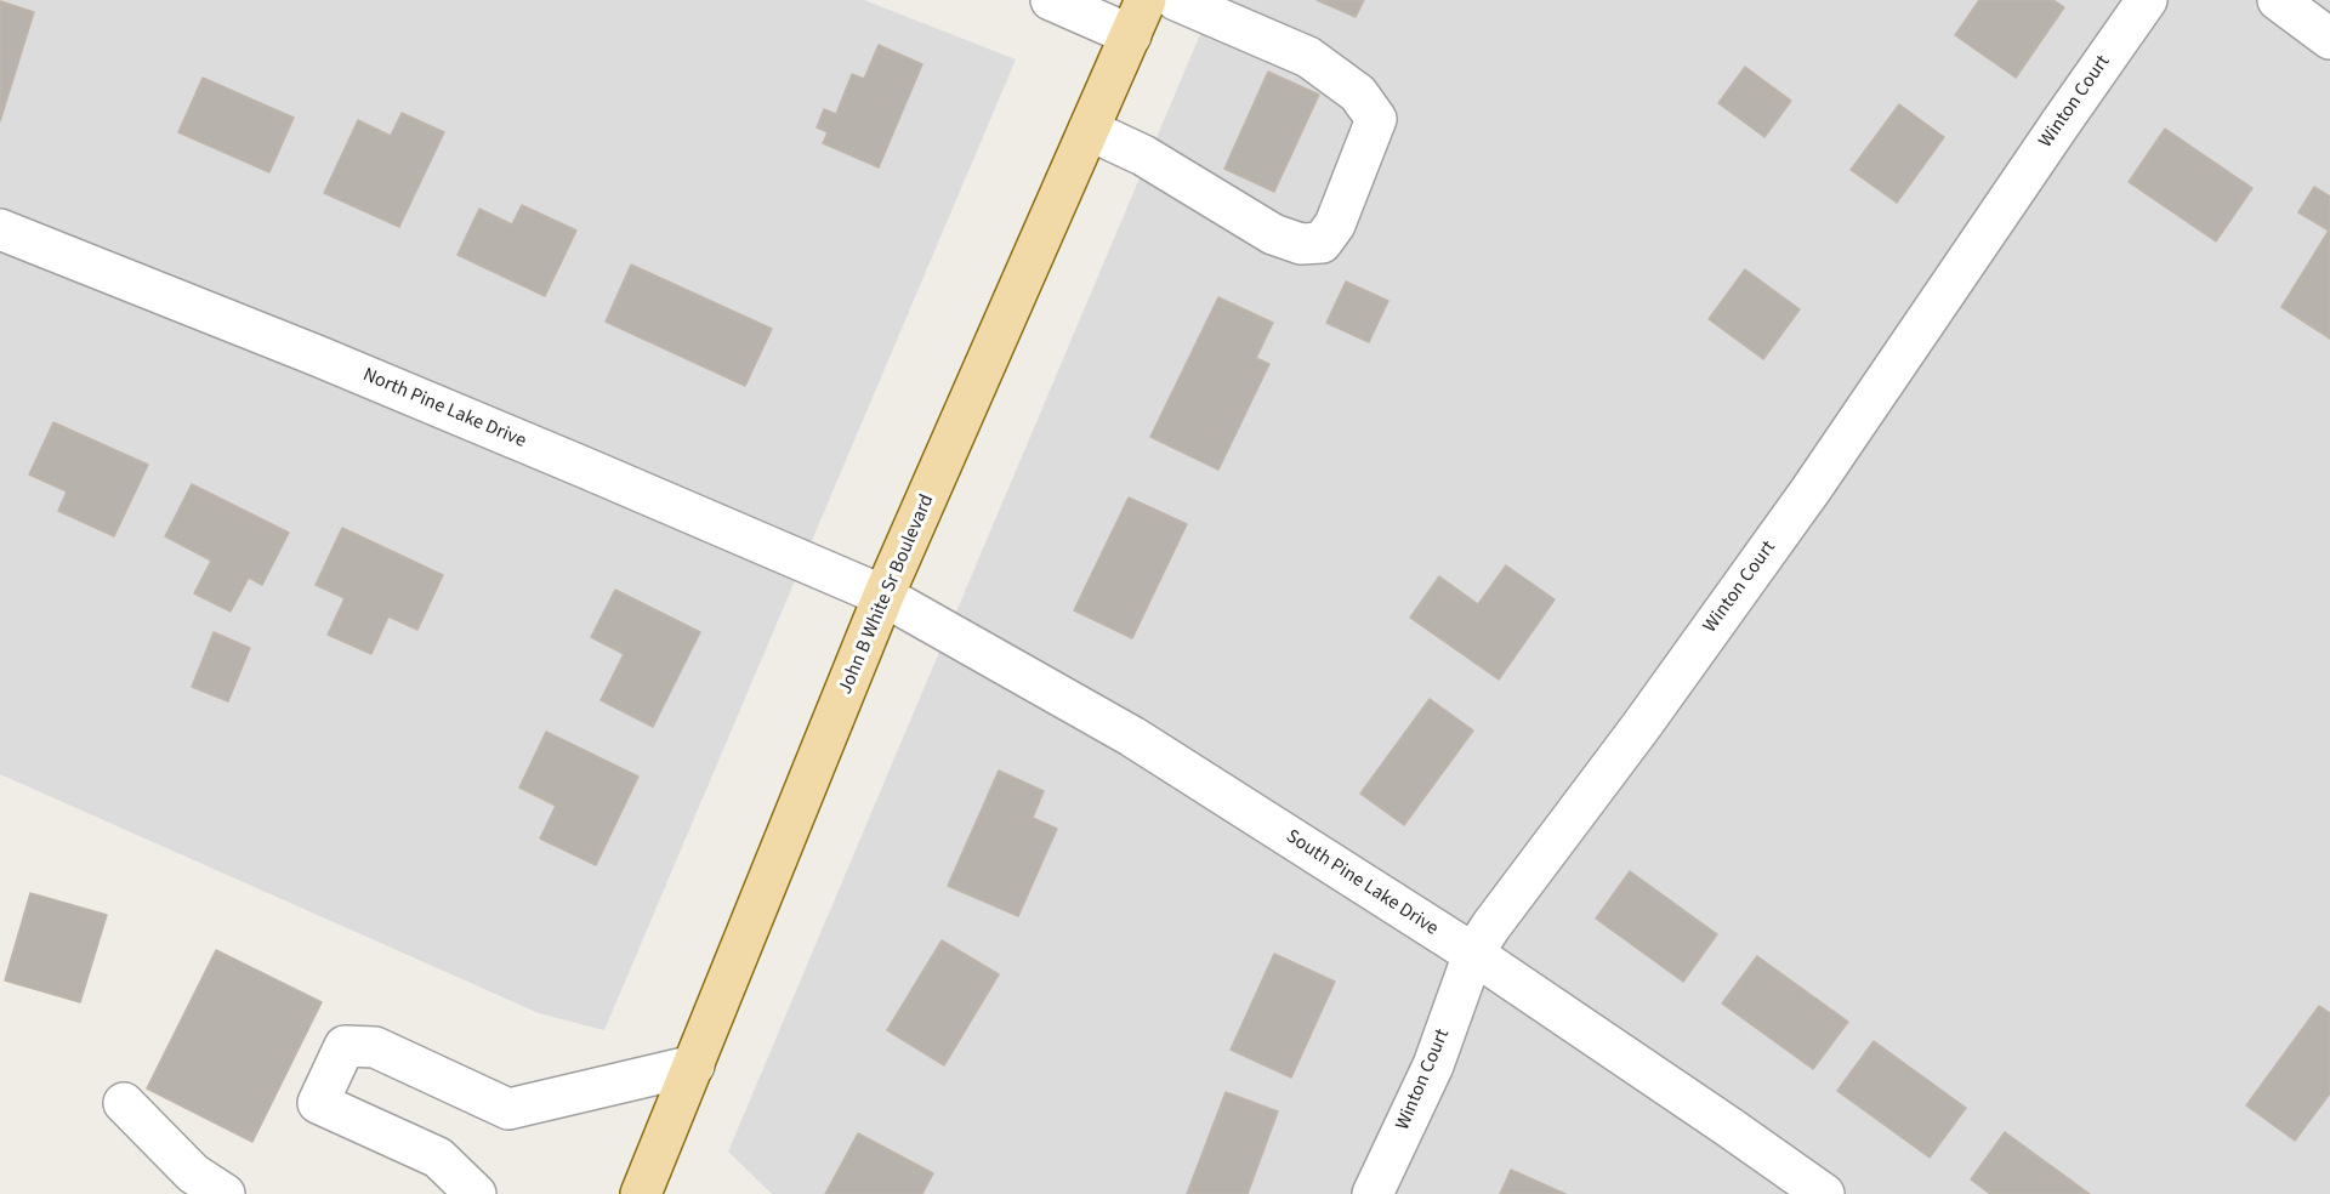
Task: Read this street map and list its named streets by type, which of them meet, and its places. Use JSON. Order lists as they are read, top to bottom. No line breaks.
{"streets":{"main road":["John B White Sr Boulevard"],"street":["Winton Court","North Pine Lake Drive","South Pine Lake Drive"]},"crossings":[["Winton Court","South Pine Lake Drive"],["North Pine Lake Drive","John B White Sr Boulevard"],["North Pine Lake Drive","South Pine Lake Drive"],["John B White Sr Boulevard","South Pine Lake Drive"]]}
